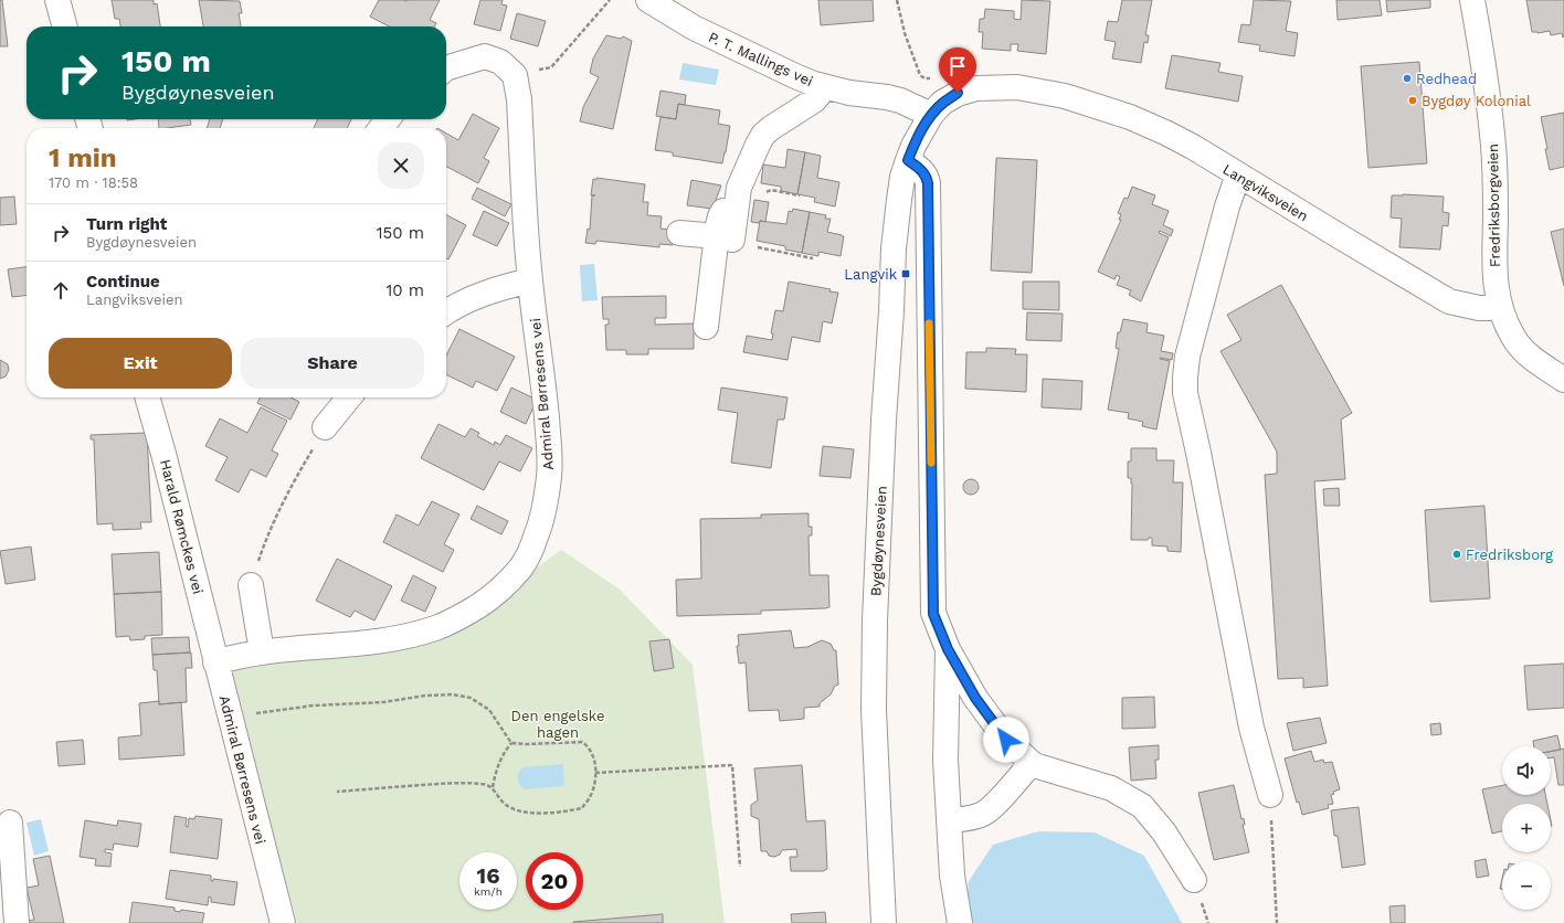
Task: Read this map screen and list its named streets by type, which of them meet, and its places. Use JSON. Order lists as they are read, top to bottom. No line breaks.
{"streets":{"street":["P. T. Mallings vei","Langviksveien","Fredriksborgveien","Admiral Børresens vei","Harald Rømckes vei","Bygdøynesveien"]},"crossings":[["P. T. Mallings vei","Langviksveien"],["P. T. Mallings vei","Bygdøynesveien"],["Langviksveien","Fredriksborgveien"],["Langviksveien","Bygdøynesveien"],["Admiral Børresens vei","Harald Rømckes vei"]],"parks":["Den engelske hagen"],"places":{"other":["Redhead","Bygdøy Kolonial","Fredriksborg"],"transit":["Langvik"]},"page":{"turn":["150 m","Bygdøynesveien"],"heading":["1 min","170 m · 18:58"],"list":[{"name":"Turn right","note":"Bygdøynesveien","value":"150 m"},{"name":"Continue","note":"Langviksveien","value":"10 m"}],"buttons":["Exit","Share"],"map_buttons":["+","−"],"speed":"16 km/h","limit":"20"}}
